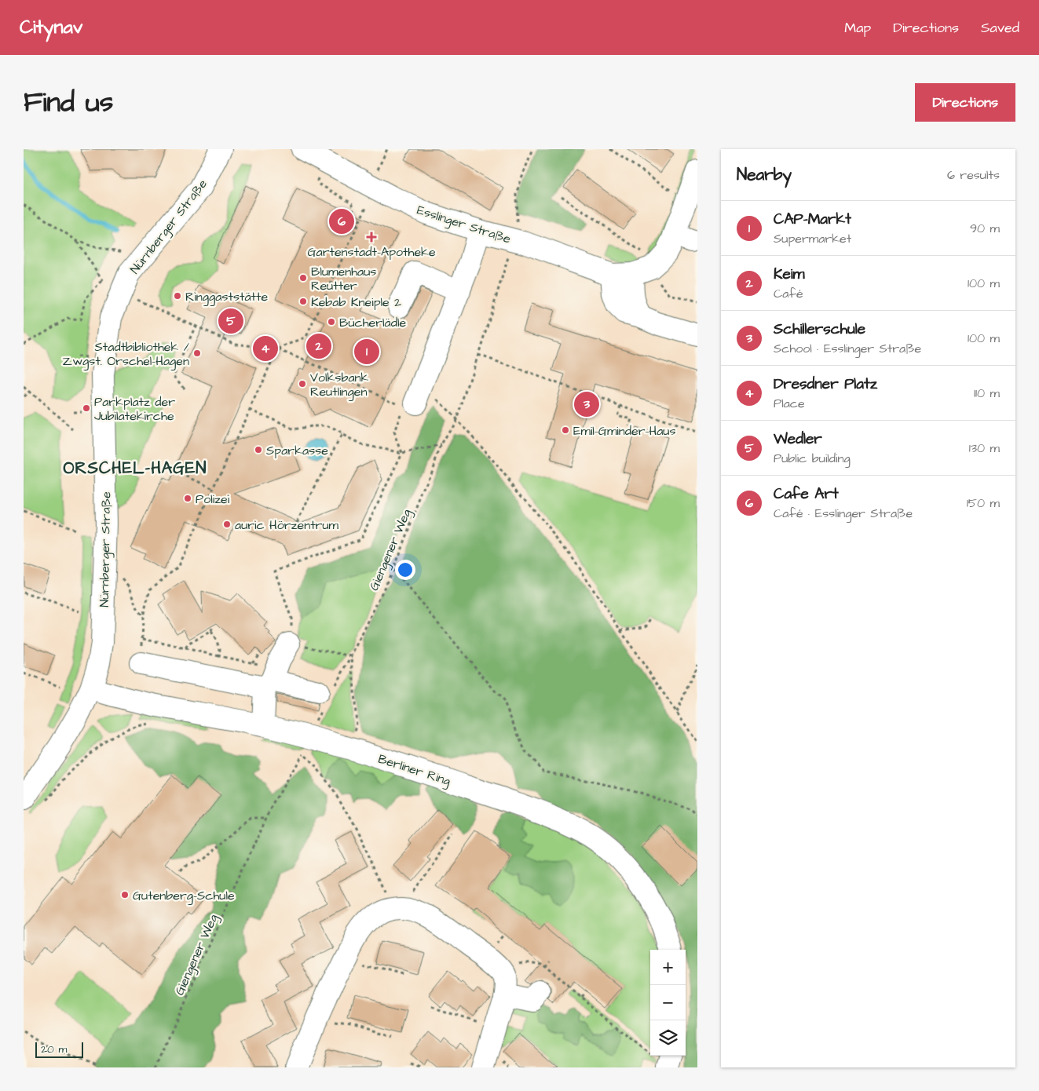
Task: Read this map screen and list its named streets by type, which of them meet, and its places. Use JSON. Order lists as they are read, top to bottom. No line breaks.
{"streets":{"street":["Esslinger Straße","Nürnberger Straße","Berliner Ring"],"path":["Giengener Weg"]},"crossings":[["Nürnberger Straße","Berliner Ring"]],"districts":["ORSCHEL-HAGEN"],"places":{"health":["Gartenstadt-Apotheke"],"other":["Blumenhaus Reutter","Ringgaststätte","Kebab Kneiple 2","Bücherlädle","Stadtbibliothek / Zwgst. Orschel-Hagen","Volksbank Reutlingen","Parkplatz der Jubilatekirche","Emil-Gminder-Haus","Sparkasse","Polizei","auric Hörzentrum","Gutenberg-Schule"]},"scale_bar":"20 m","page":{"header":"Citynav","nav":["Map","Directions","Saved"],"title":"Find us","buttons":"Directions","heading":["Nearby","6 results"],"list":[{"mark":"1","name":"CAP-Markt","note":"Supermarket","value":"90 m"},{"mark":"2","name":"Keim","note":"Café","value":"100 m"},{"mark":"3","name":"Schillerschule","note":"School · Esslinger Straße","value":"100 m"},{"mark":"4","name":"Dresdner Platz","note":"Place","value":"110 m"},{"mark":"5","name":"Wedler","note":"Public building","value":"130 m"},{"mark":"6","name":"Cafe Art","note":"Café · Esslinger Straße","value":"150 m"}],"pins":["6","5","2","4","1","3"],"map_buttons":["+","−"],"scale":"20 m"}}
